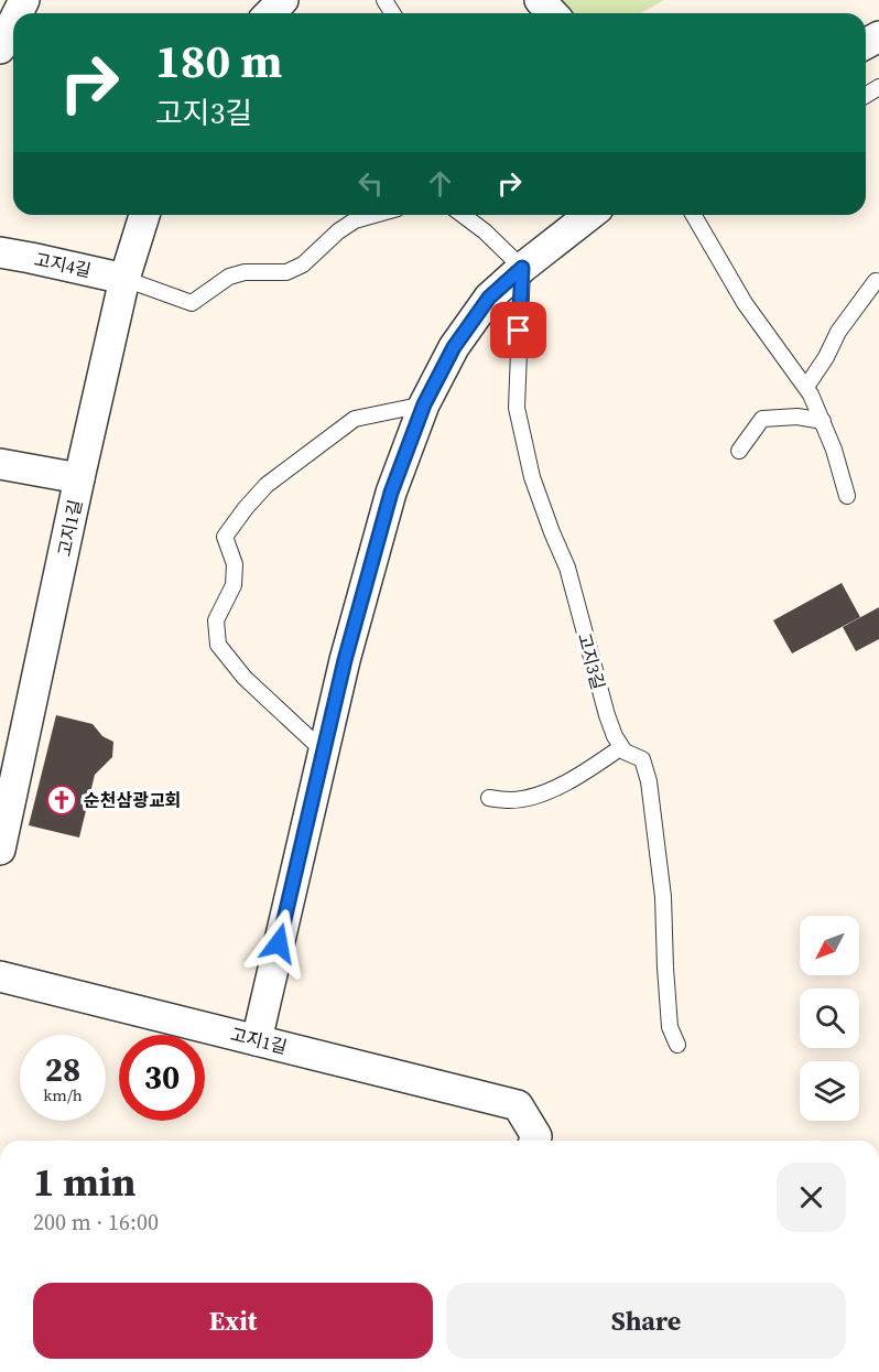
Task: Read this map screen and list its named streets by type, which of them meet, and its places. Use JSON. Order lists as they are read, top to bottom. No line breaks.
{"streets":{"street":["고지4길","고지1길"],"lane":["고지3길"]},"crossings":[["고지4길","고지1길"]],"places":{"church":["순천삼광교회"]},"north":"bottom left","page":{"turn":["180 m","고지3길"],"speed":"28 km/h","limit":"30","heading":["1 min","200 m · 16:00"],"buttons":["Exit","Share"]}}
